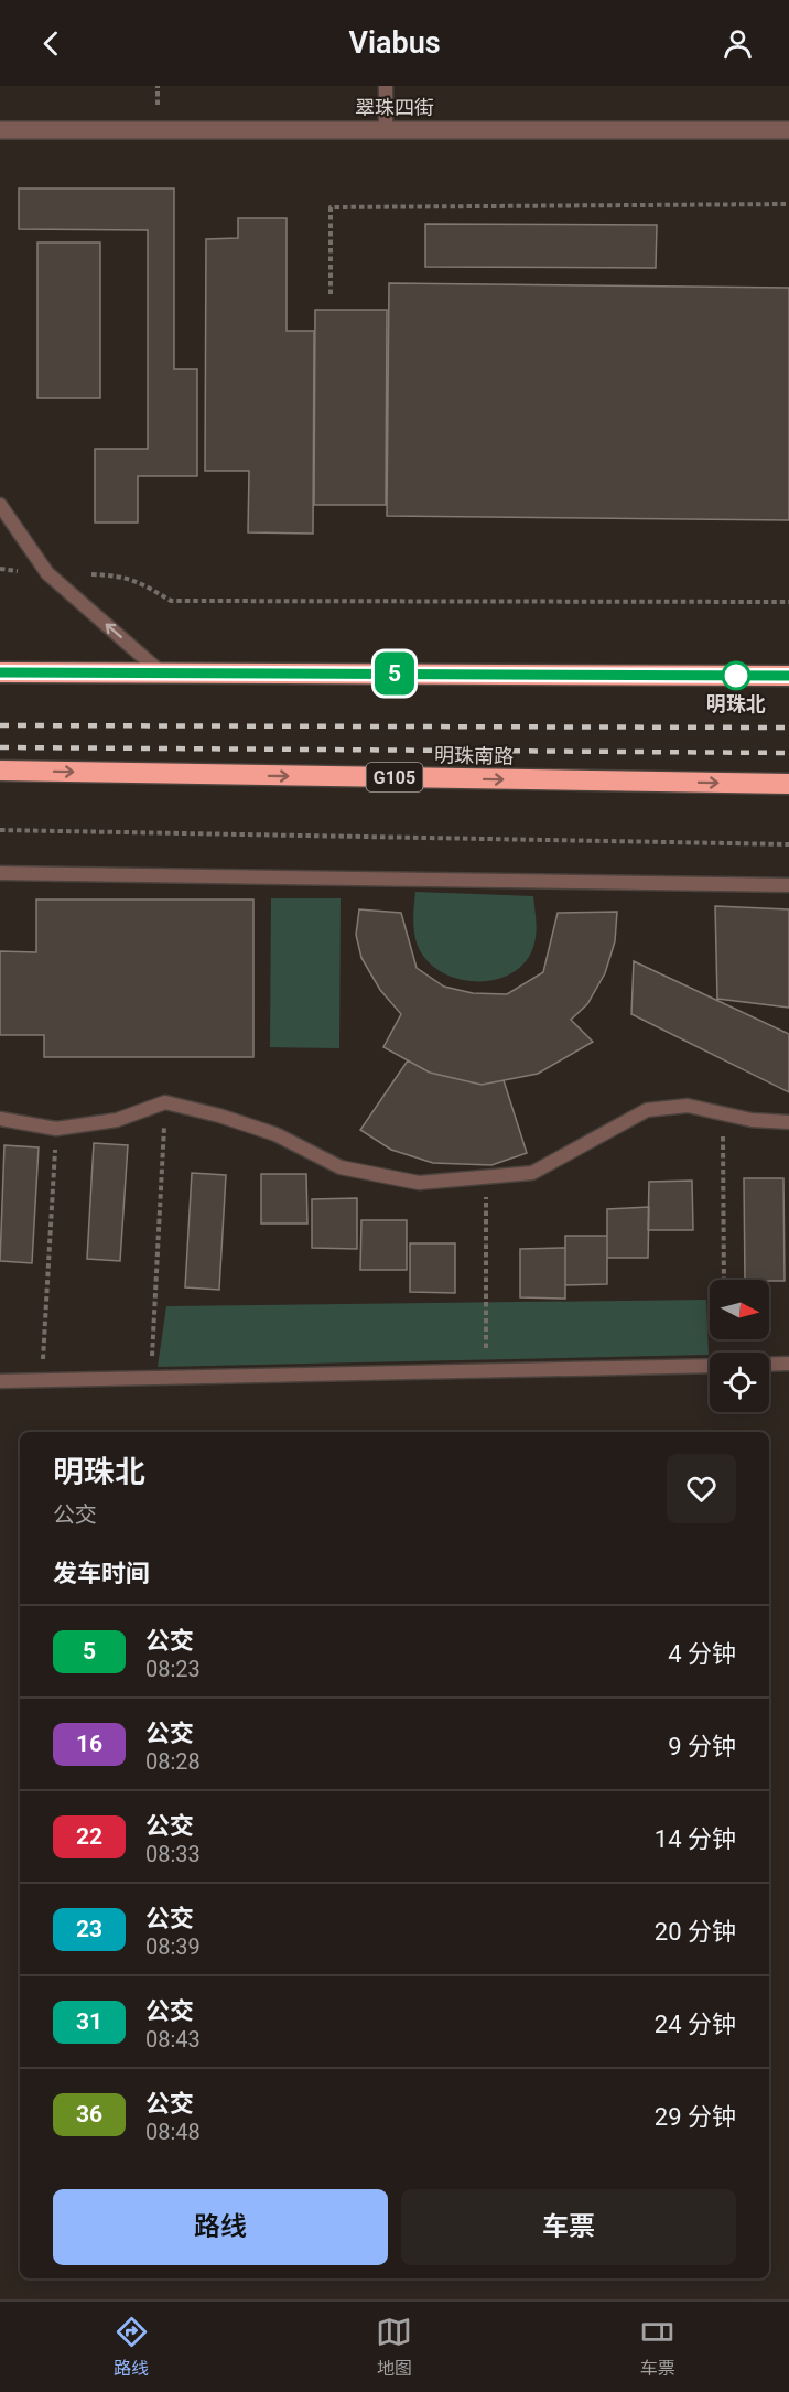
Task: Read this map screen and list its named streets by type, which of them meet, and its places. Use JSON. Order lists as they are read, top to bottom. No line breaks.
{"streets":{"highway":["明珠南路","G105"],"street":["翠珠四街"]},"places":["明珠北"],"lines":["bus line 5"],"north":"right","page":{"header":"Viabus","on_map":"5","heading":[["明珠北","公交"],"发车时间"],"list":[{"mark":"5","name":"公交","note":"08:23","value":"4 分钟"},{"mark":"16","name":"公交","note":"08:28","value":"9 分钟"},{"mark":"22","name":"公交","note":"08:33","value":"14 分钟"},{"mark":"23","name":"公交","note":"08:39","value":"20 分钟"},{"mark":"31","name":"公交","note":"08:43","value":"24 分钟"},{"mark":"36","name":"公交","note":"08:48","value":"29 分钟"}],"buttons":["路线","车票"],"tabs":["路线","地图","车票"]}}
